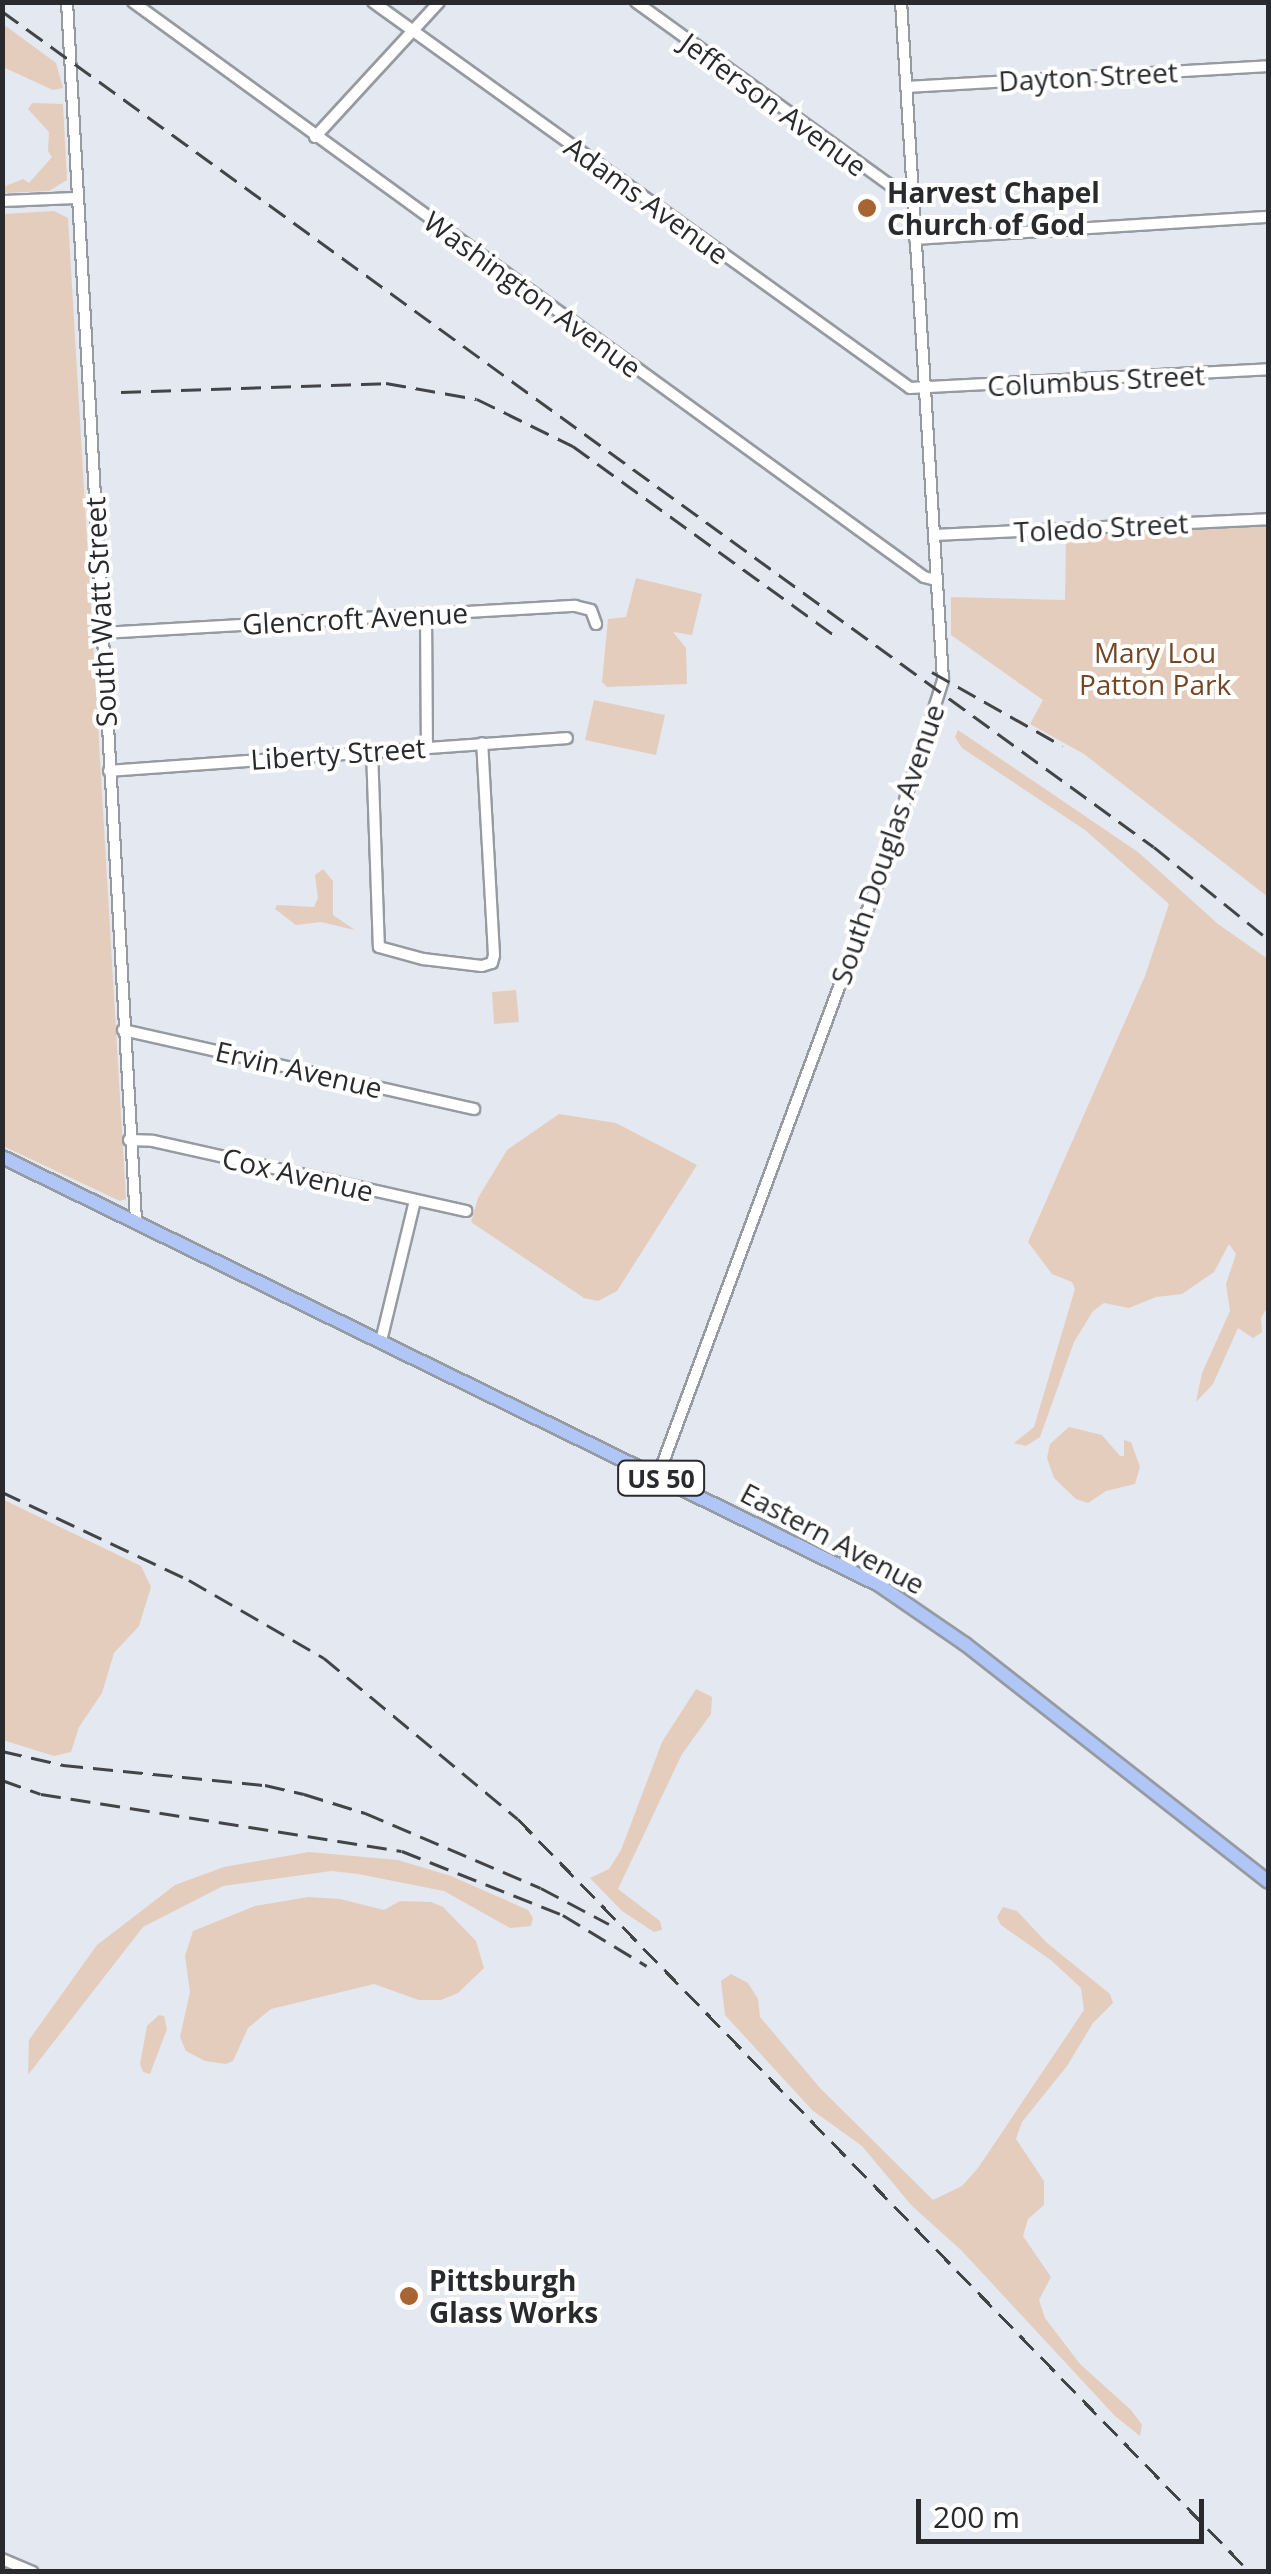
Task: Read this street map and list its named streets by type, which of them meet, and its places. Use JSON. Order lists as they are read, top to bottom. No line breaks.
{"streets":{"main road":["US 50","Eastern Avenue"],"street":["Dayton Street","Jefferson Avenue","Adams Avenue","Washington Avenue","Columbus Street","Toledo Street","South Watt Street","Glencroft Avenue","Liberty Street","South Douglas Avenue","Ervin Avenue","Cox Avenue"]},"crossings":[["Dayton Street","South Douglas Avenue"],["Jefferson Avenue","South Douglas Avenue"],["Adams Avenue","Columbus Street"],["Adams Avenue","South Douglas Avenue"],["Washington Avenue","South Douglas Avenue"],["Columbus Street","South Douglas Avenue"],["Toledo Street","South Douglas Avenue"],["South Watt Street","Glencroft Avenue"],["South Watt Street","Liberty Street"],["South Watt Street","Ervin Avenue"],["South Watt Street","Cox Avenue"],["South Watt Street","Eastern Avenue"],["South Douglas Avenue","Eastern Avenue"]],"parks":["Mary Lou Patton Park"],"places":["Harvest Chapel Church of God","Pittsburgh Glass Works"],"scale_bar":"200 m"}
